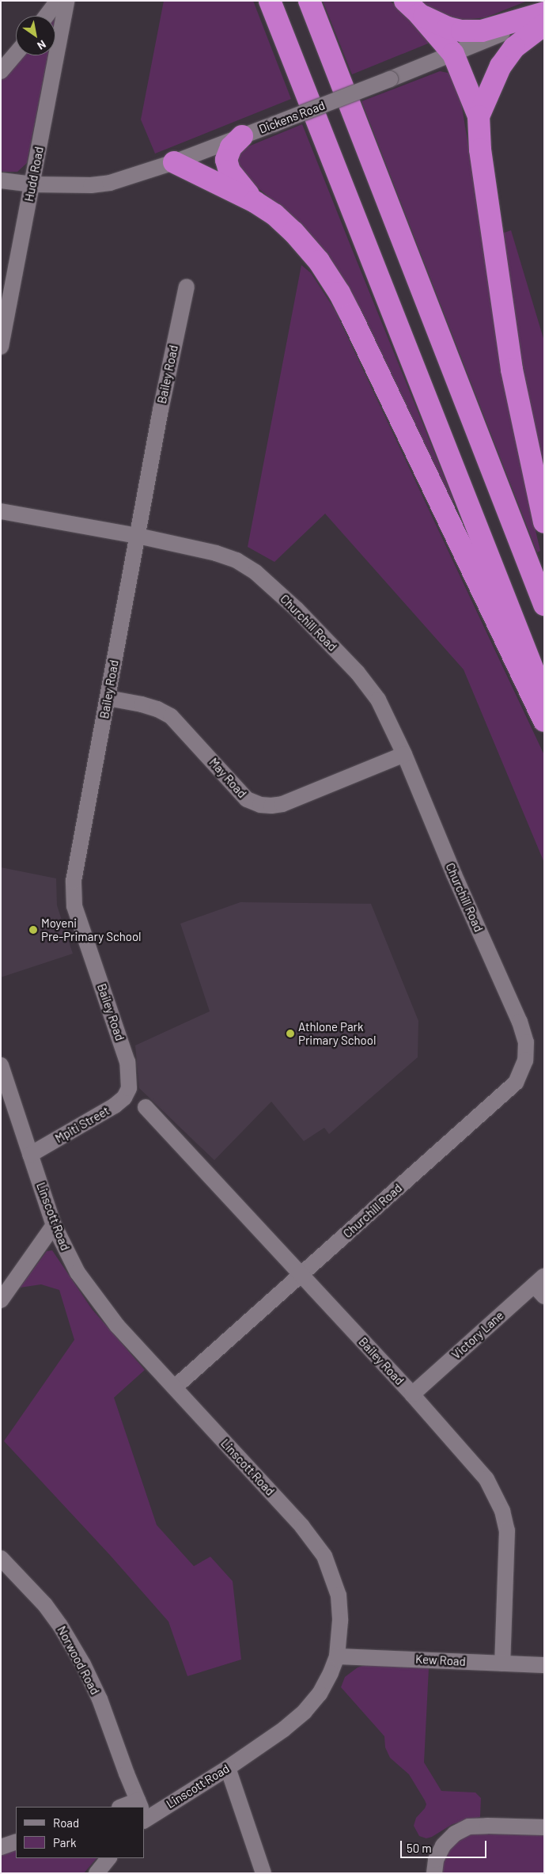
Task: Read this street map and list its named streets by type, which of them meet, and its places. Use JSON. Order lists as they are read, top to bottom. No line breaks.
{"streets":{"street":["Dickens Road","Hudd Road","Bailey Road","Churchill Road","May Road","Mpiti Street","Linscott Road","Victory Lane","Norwood Road","Kew Road"]},"crossings":[["Dickens Road","Hudd Road"],["Bailey Road","Churchill Road"],["Bailey Road","May Road"],["Bailey Road","Mpiti Street"],["Bailey Road","Victory Lane"],["Bailey Road","Kew Road"],["Churchill Road","May Road"],["Churchill Road","Linscott Road"],["Mpiti Street","Linscott Road"],["Linscott Road","Kew Road"]],"places":["Moyeni Pre-Primary School","Athlone Park Primary School"],"legend":["Road","Park"],"scale_bar":"50 m","north":"bottom right"}
